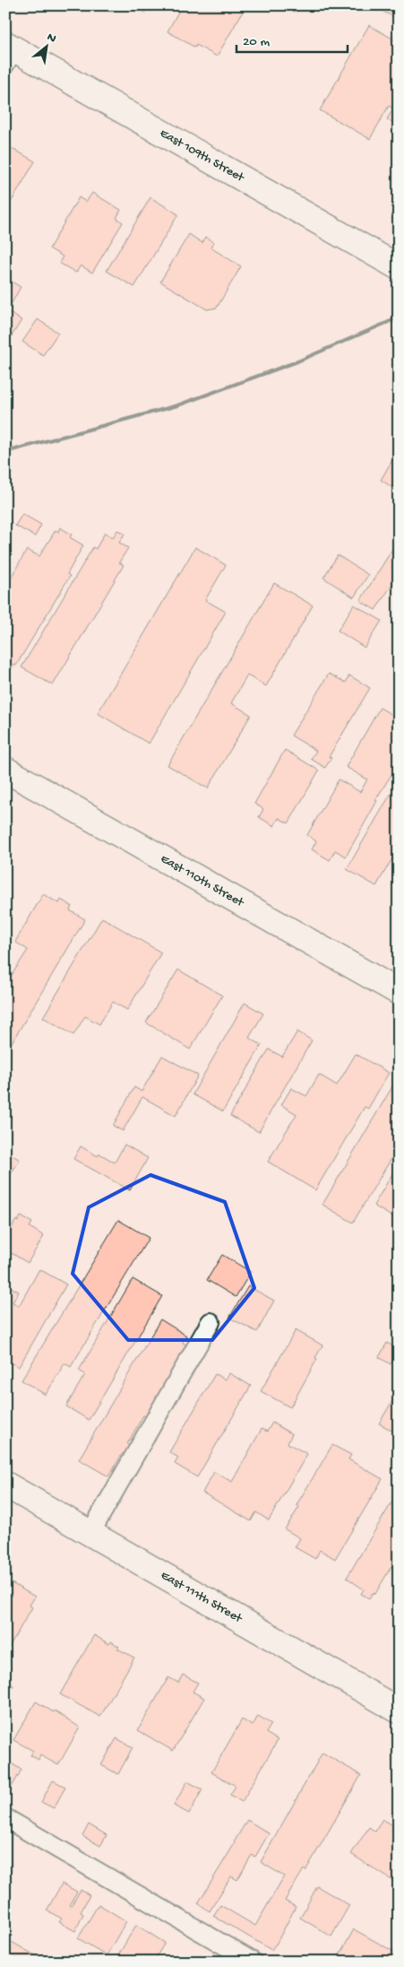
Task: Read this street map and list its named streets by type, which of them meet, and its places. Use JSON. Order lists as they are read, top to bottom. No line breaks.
{"streets":{"street":["East 109th Street","East 110th Street","East 111th Street"]},"scale_bar":"20 m","north":"top right"}
